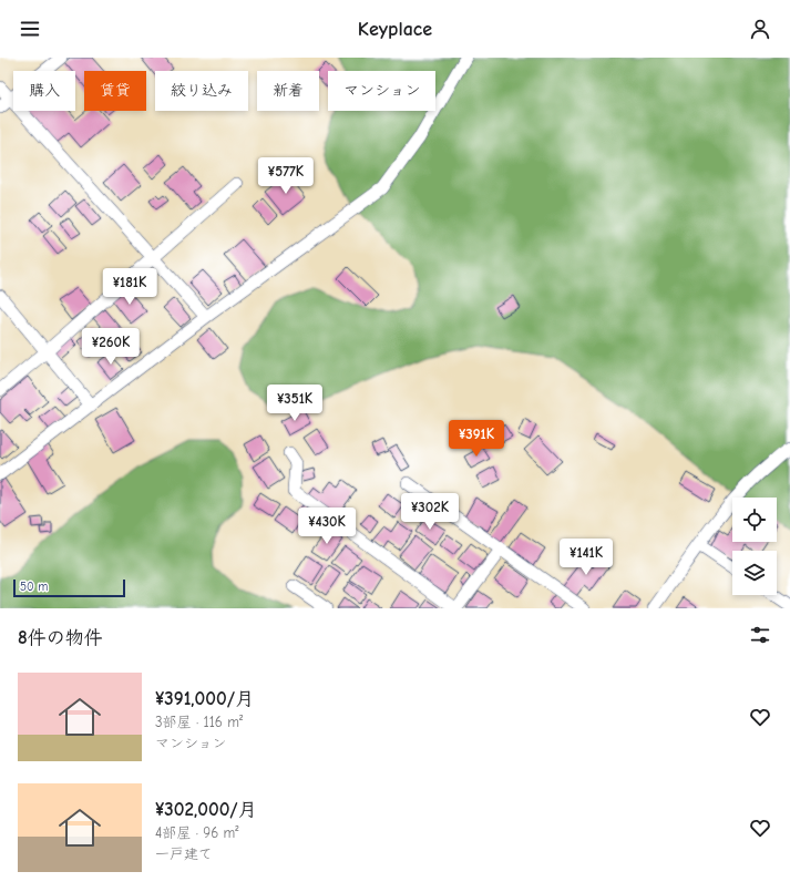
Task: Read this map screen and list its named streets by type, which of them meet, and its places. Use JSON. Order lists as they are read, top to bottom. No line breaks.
{"scale_bar":"50 m","page":{"header":"Keyplace","chip":["購入","賃貸","絞り込み","新着","マンション"],"price":["¥577K","¥181K","¥260K","¥351K","¥391K","¥302K","¥430K","¥141K"],"scale":"50 m","heading":"8件の物件","list":[{"name":"¥391,000/月","note":"3部屋 · 116 m² · マンション"},{"name":"¥302,000/月","note":"4部屋 · 96 m² · 一戸建て"}]}}
